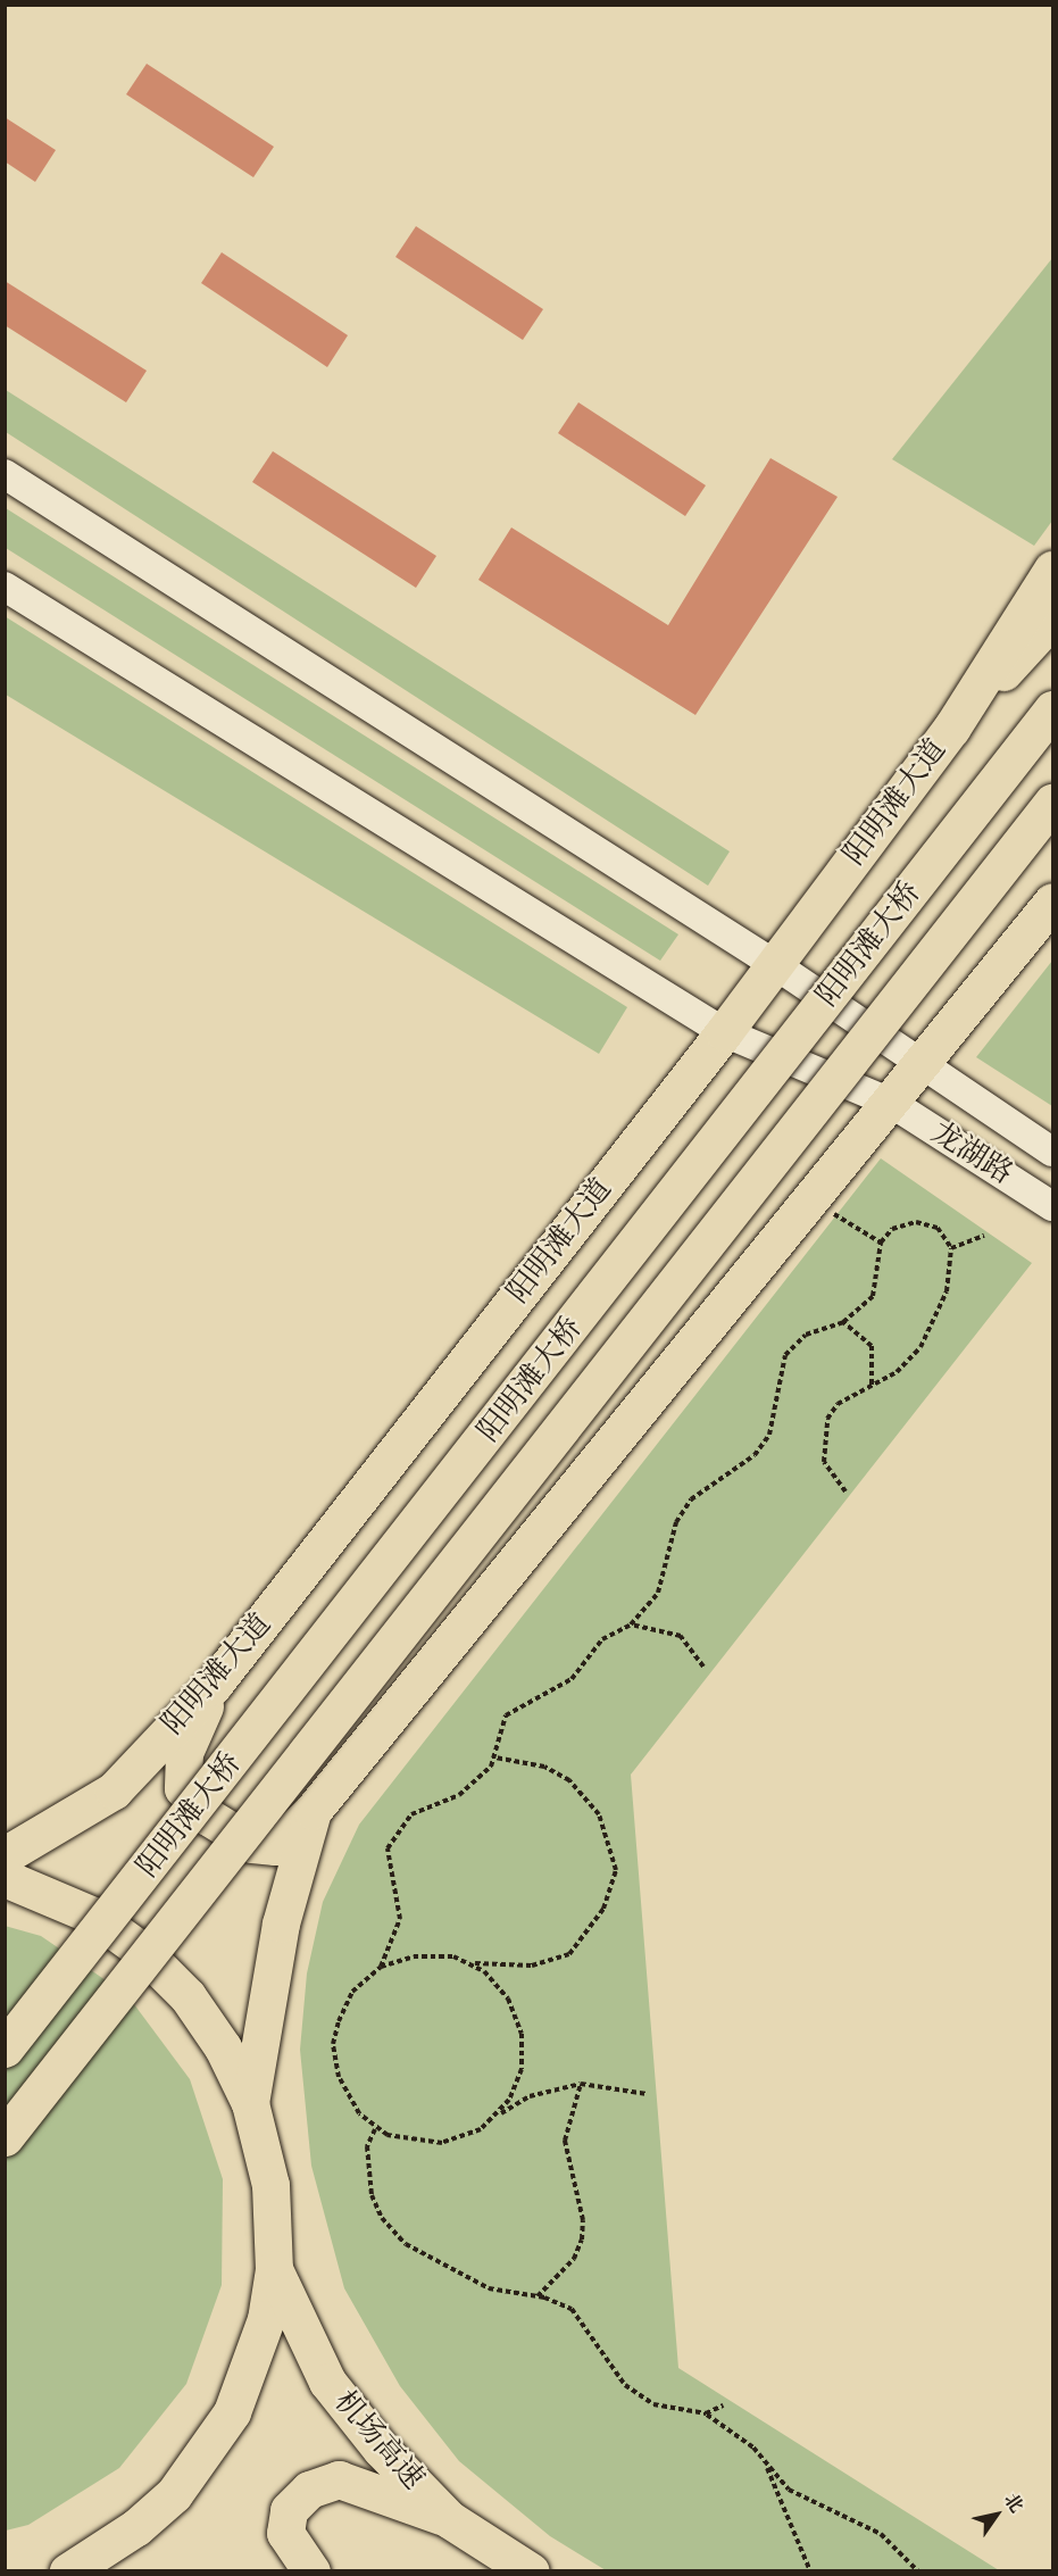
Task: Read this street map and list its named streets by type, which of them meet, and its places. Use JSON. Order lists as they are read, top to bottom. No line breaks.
{"streets":{"highway":["阳明滩大道","阳明滩大桥","机场高速"],"main road":["龙湖路"]},"crossings":[["阳明滩大道","龙湖路"]],"north":"top right"}
